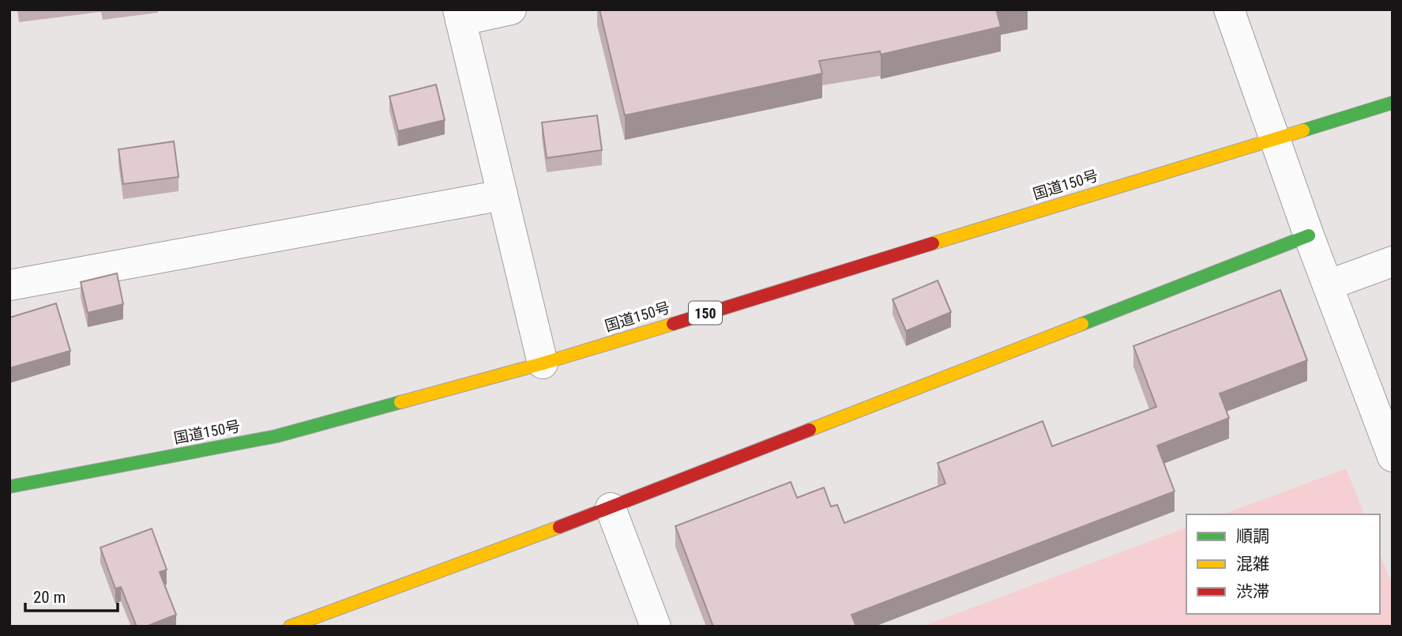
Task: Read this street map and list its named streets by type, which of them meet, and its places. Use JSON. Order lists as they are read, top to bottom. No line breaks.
{"streets":{"main road":["国道150号","150"]},"legend":["順調","混雑","渋滞"],"scale_bar":"20 m"}
